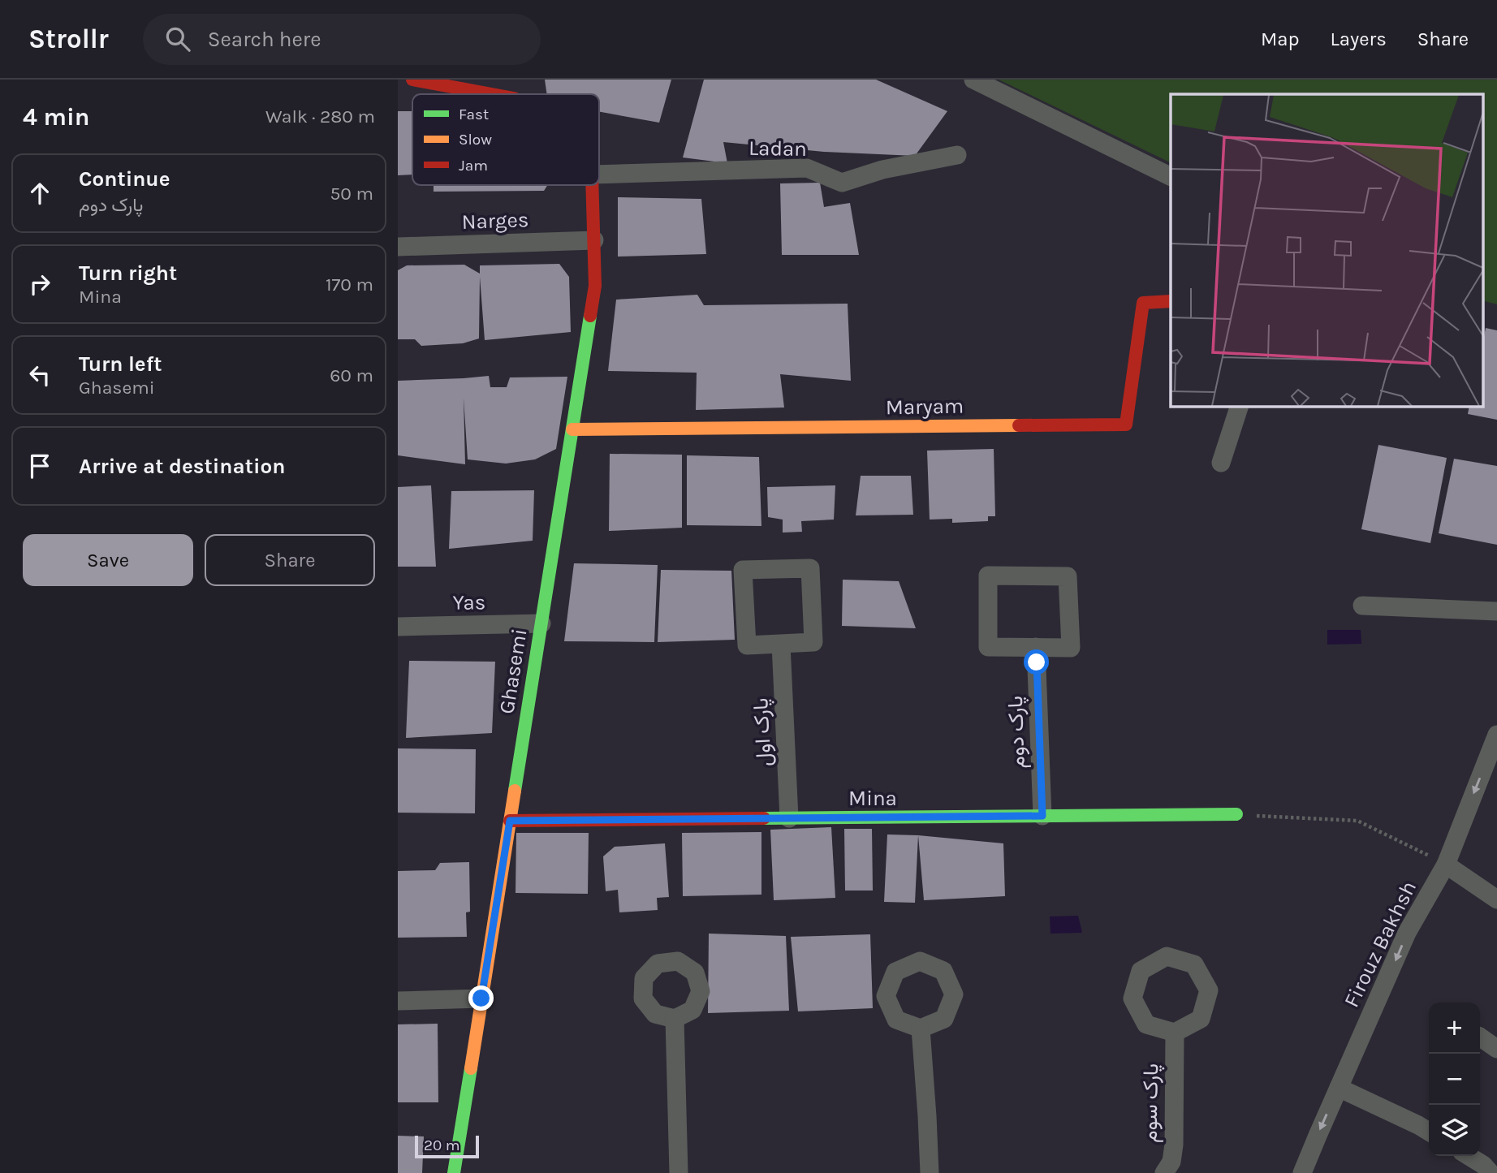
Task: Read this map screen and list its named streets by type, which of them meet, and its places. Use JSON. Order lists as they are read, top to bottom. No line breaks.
{"streets":{"street":["Ladan","Narges","Maryam","Yas","Ghasemi","پارک اول","پارک دوم","Mina","Firouz Bakhsh","پارک سوم"]},"crossings":[["Narges","Ghasemi"],["Maryam","Ghasemi"],["Yas","Ghasemi"],["Ghasemi","Mina"],["پارک اول","Mina"],["پارک دوم","Mina"]],"one_way":["Firouz Bakhsh"],"legend":["Fast","Slow","Jam"],"scale_bar":"20 m","page":{"header":"Strollr","search":"Search here","nav":["Map","Layers","Share"],"heading":["4 min","Walk · 280 m"],"list":[["Continue","پارک دوم","50 m"],["Turn right","Mina","170 m"],["Turn left","Ghasemi","60 m"],"Arrive at destination"],"buttons":["Save","Share"],"map_buttons":["+","−"],"scale":"20 m"}}
